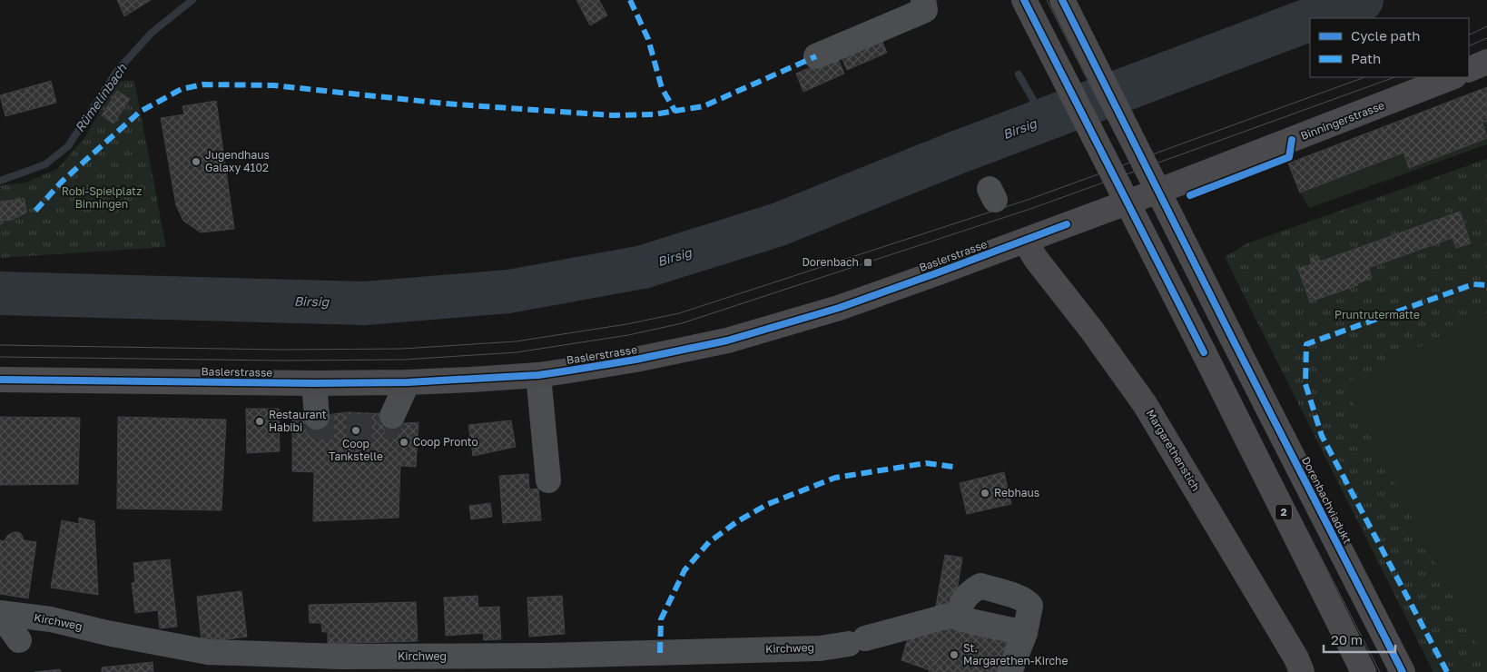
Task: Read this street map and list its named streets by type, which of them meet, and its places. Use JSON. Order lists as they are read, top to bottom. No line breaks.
{"streets":{"main road":["Binningerstrasse","Baslerstrasse","Margarethenstich","Dorenbachviadukt","2"],"street":["Kirchweg"]},"crossings":[["Binningerstrasse","Baslerstrasse"],["Baslerstrasse","Margarethenstich"]],"water":["Rümelinbach","Birsig"],"parks":["Robi-Spielplatz Binningen","Pruntrutermatte"],"places":{"other":["Jugendhaus Galaxy 4102","Restaurant Habibi","Coop Tankstelle","Coop Pronto","Rebhaus","St. Margarethen-Kirche"],"transit":["Dorenbach"]},"legend":["Cycle path","Path"],"scale_bar":"20 m"}
